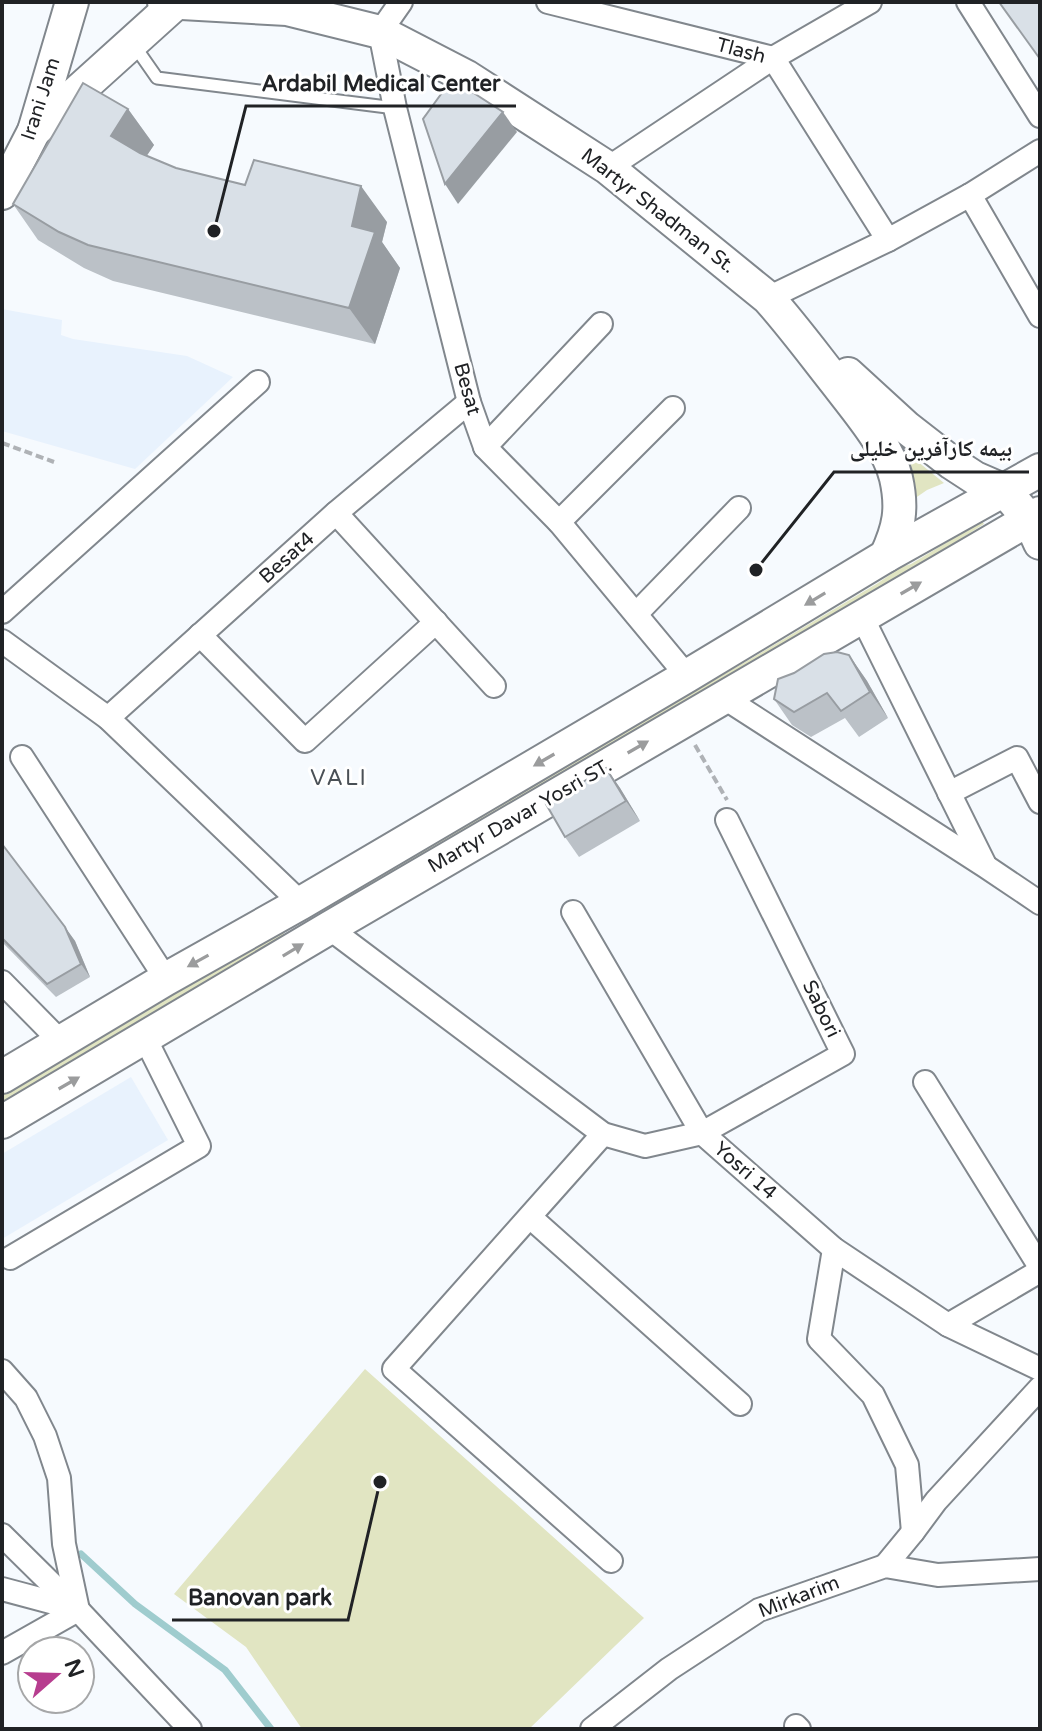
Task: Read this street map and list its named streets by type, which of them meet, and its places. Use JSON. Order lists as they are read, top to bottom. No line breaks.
{"streets":{"main road":["Irani Jam","Martyr Shadman St.","Martyr Davar Yosri ST."],"street":["Tlash","Besat","Besat4","Sabori","Yosri 14","Mirkarim"]},"crossings":[["Martyr Shadman St.","Besat"],["Besat","Besat4"],["Besat","Martyr Davar Yosri ST."],["Martyr Davar Yosri ST.","Yosri 14"],["Sabori","Yosri 14"]],"districts":["VALI"],"places":["Ardabil Medical Center","بیمه کارآفرین خلیلی","Banovan park"],"north":"right"}
